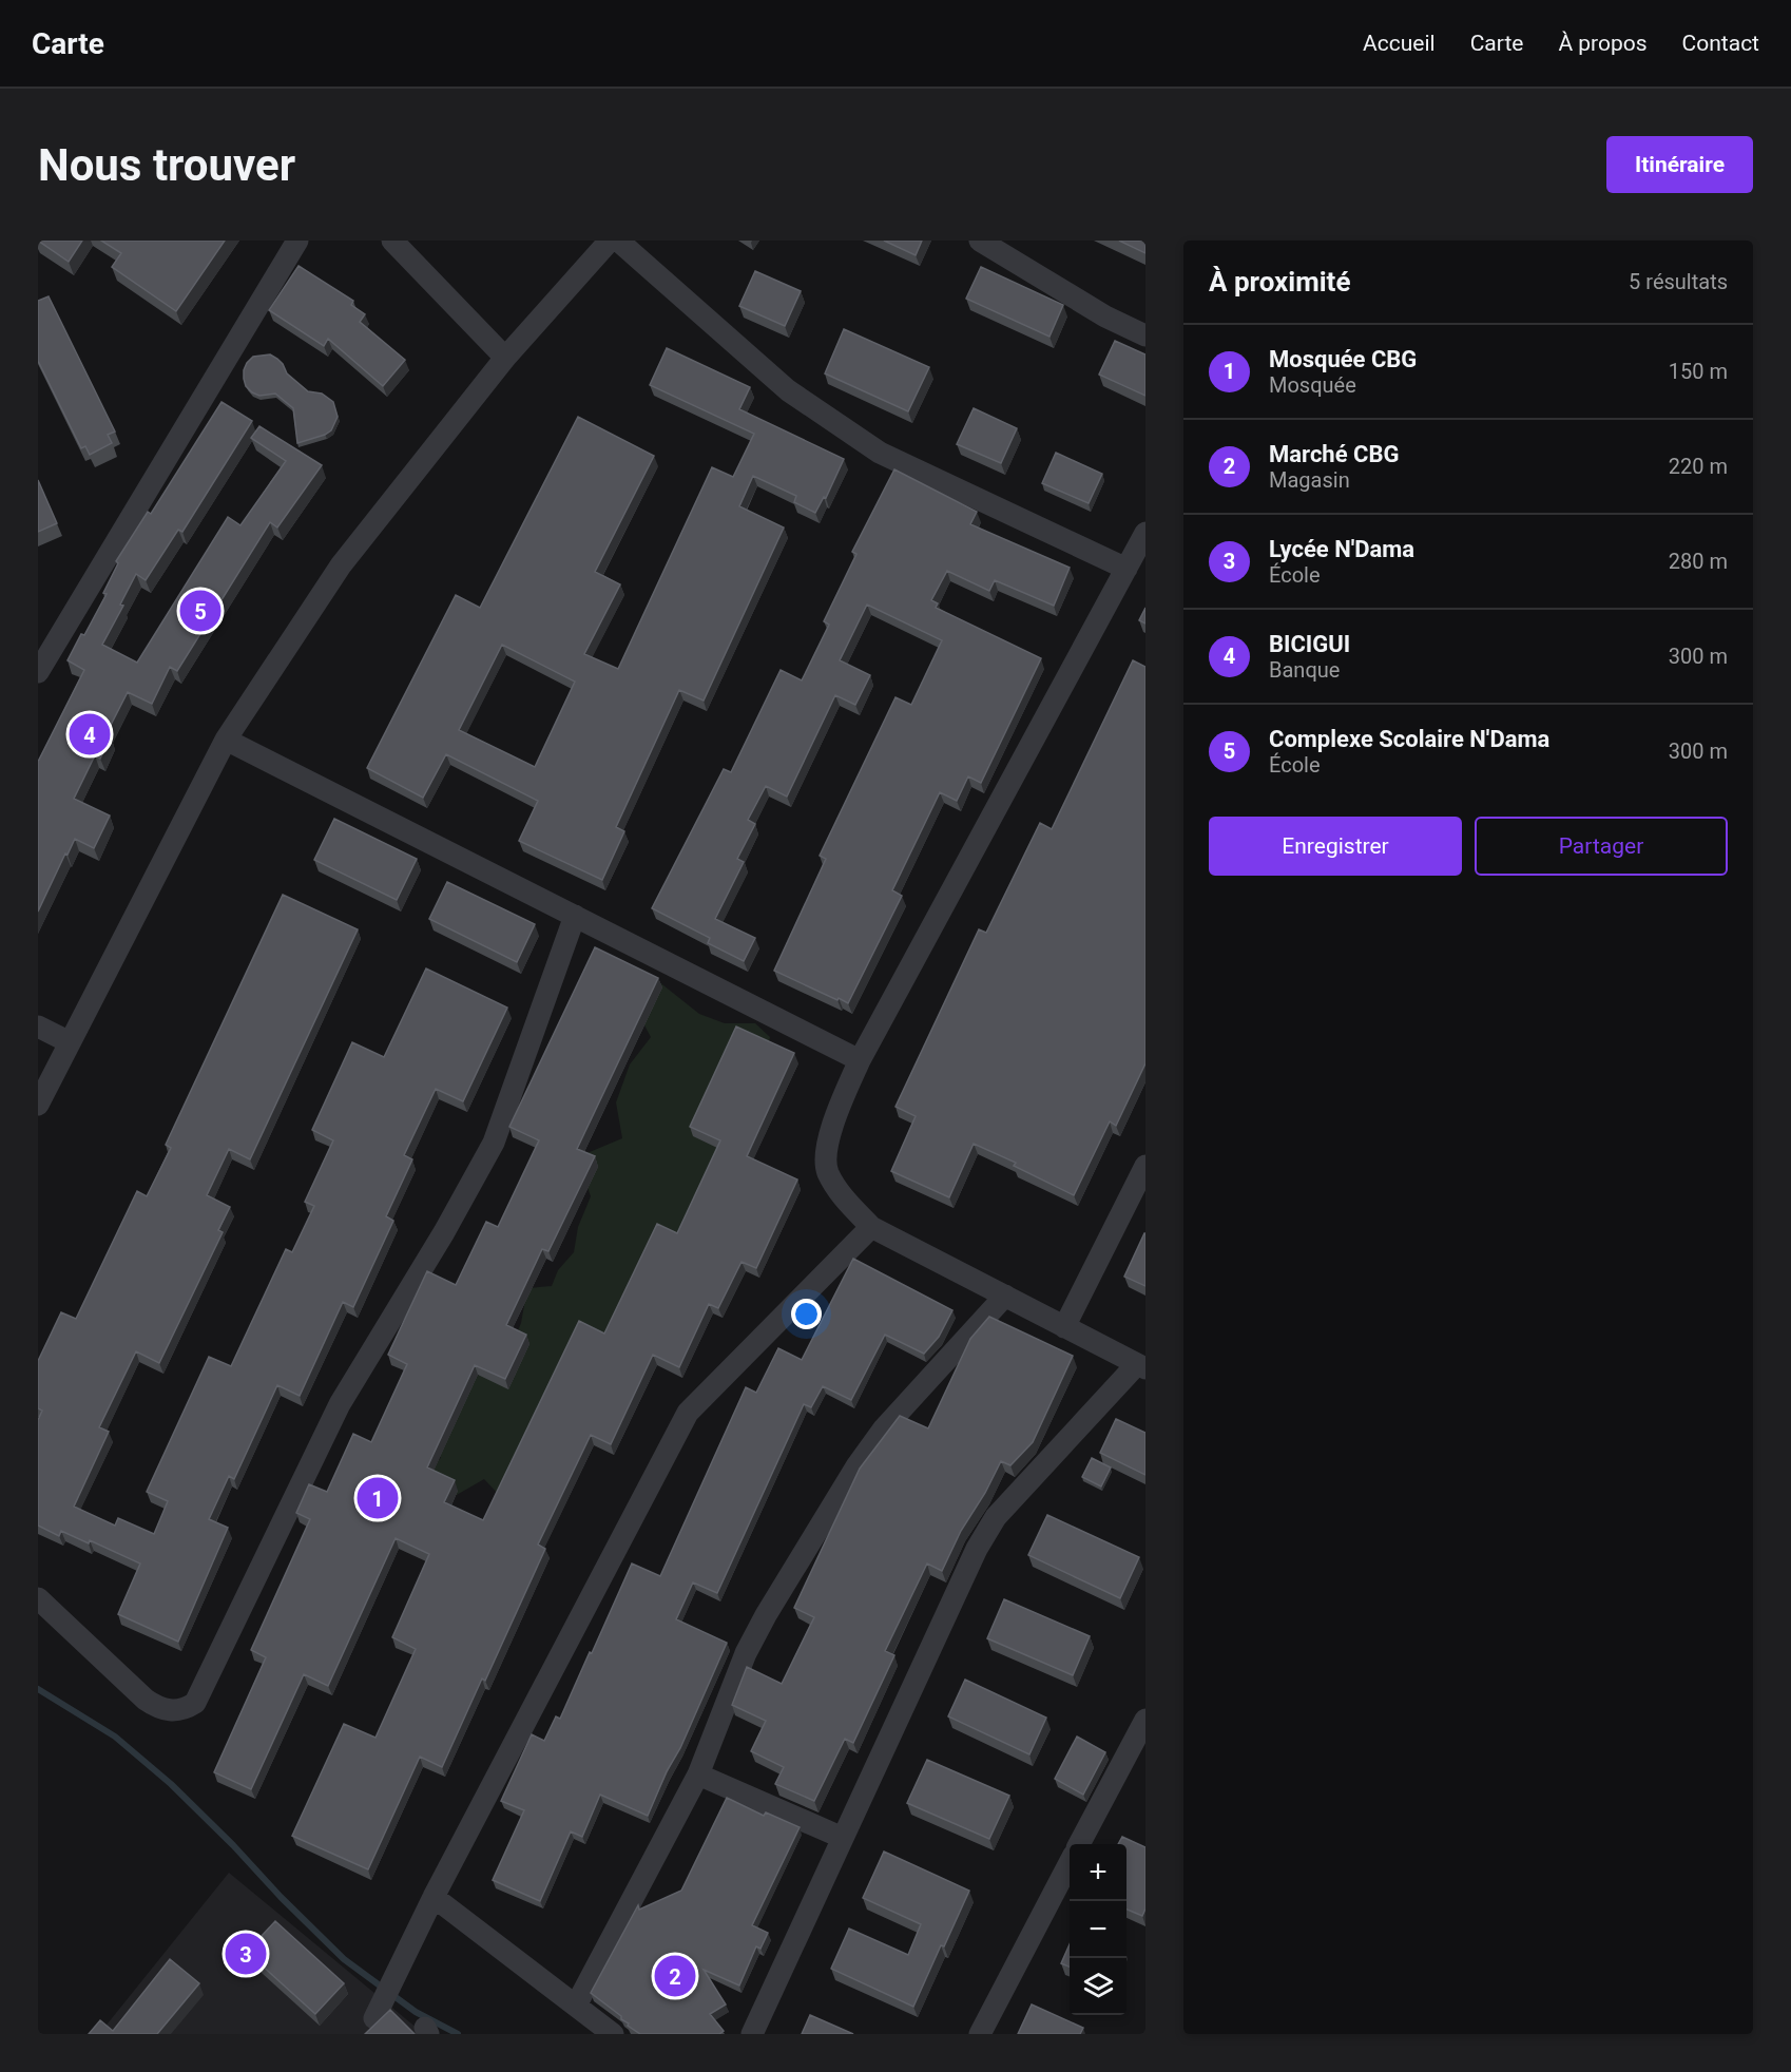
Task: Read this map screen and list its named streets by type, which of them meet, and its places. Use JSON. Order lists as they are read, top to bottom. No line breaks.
{"page":{"header":"Carte","nav":["Accueil","Carte","À propos","Contact"],"buttons":["Itinéraire",["Enregistrer","Partager"]],"title":"Nous trouver","heading":["À proximité","5 résultats"],"list":[{"mark":"1","name":"Mosquée CBG","note":"Mosquée","value":"150 m"},{"mark":"2","name":"Marché CBG","note":"Magasin","value":"220 m"},{"mark":"3","name":"Lycée N'Dama","note":"École","value":"280 m"},{"mark":"4","name":"BICIGUI","note":"Banque","value":"300 m"},{"mark":"5","name":"Complexe Scolaire N'Dama","note":"École","value":"300 m"}],"pins":["5","4","1","3","2"],"map_buttons":["+","−"]}}
